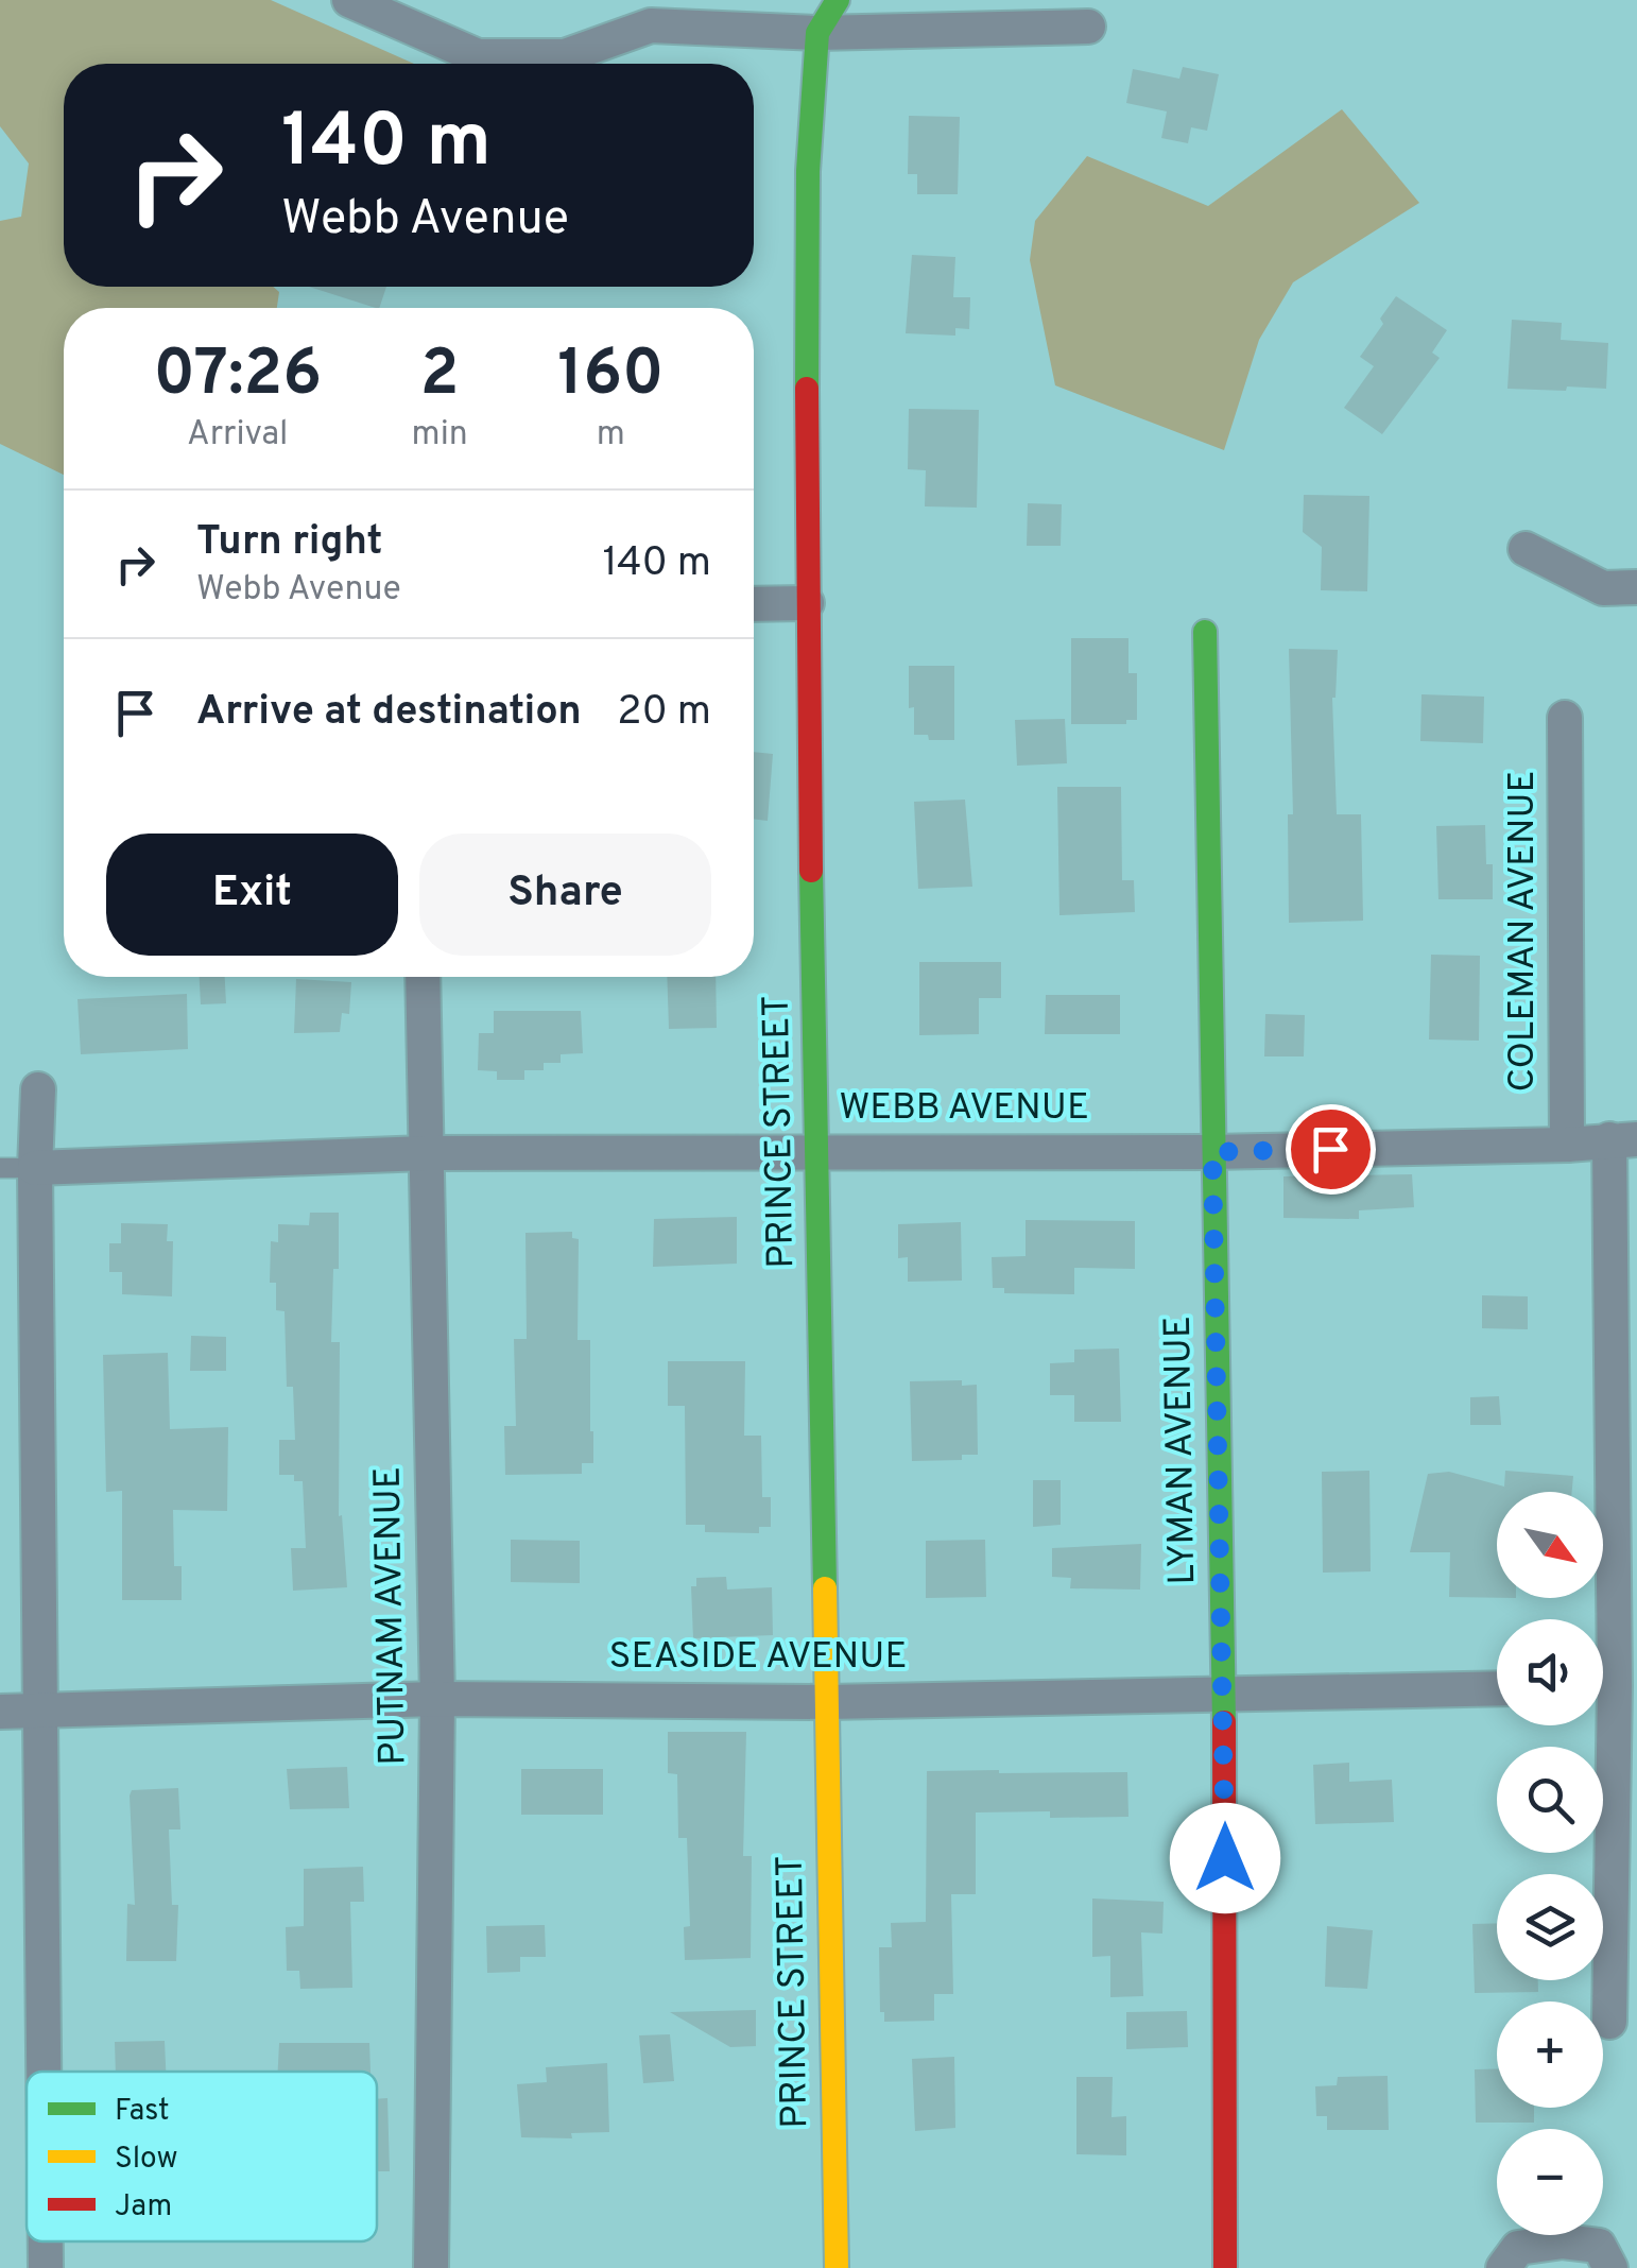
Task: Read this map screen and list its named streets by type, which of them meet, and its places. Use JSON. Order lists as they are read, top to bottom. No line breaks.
{"streets":{"street":["COLEMAN AVENUE","WEBB AVENUE","PRINCE STREET","LYMAN AVENUE","PUTNAM AVENUE","SEASIDE AVENUE"]},"crossings":[["COLEMAN AVENUE","WEBB AVENUE"],["WEBB AVENUE","PRINCE STREET"],["WEBB AVENUE","LYMAN AVENUE"],["WEBB AVENUE","PUTNAM AVENUE"],["PRINCE STREET","SEASIDE AVENUE"],["LYMAN AVENUE","SEASIDE AVENUE"],["PUTNAM AVENUE","SEASIDE AVENUE"]],"legend":["Fast","Slow","Jam"],"north":"bottom right","page":{"turn":["140 m","Webb Avenue"],"eta":["07:26","Arrival","2","min","160","m"],"list":[{"name":"Turn right","note":"Webb Avenue","value":"140 m"},{"name":"Arrive at destination","value":"20 m"}],"buttons":["Exit","Share"],"map_buttons":["+","−"]}}
